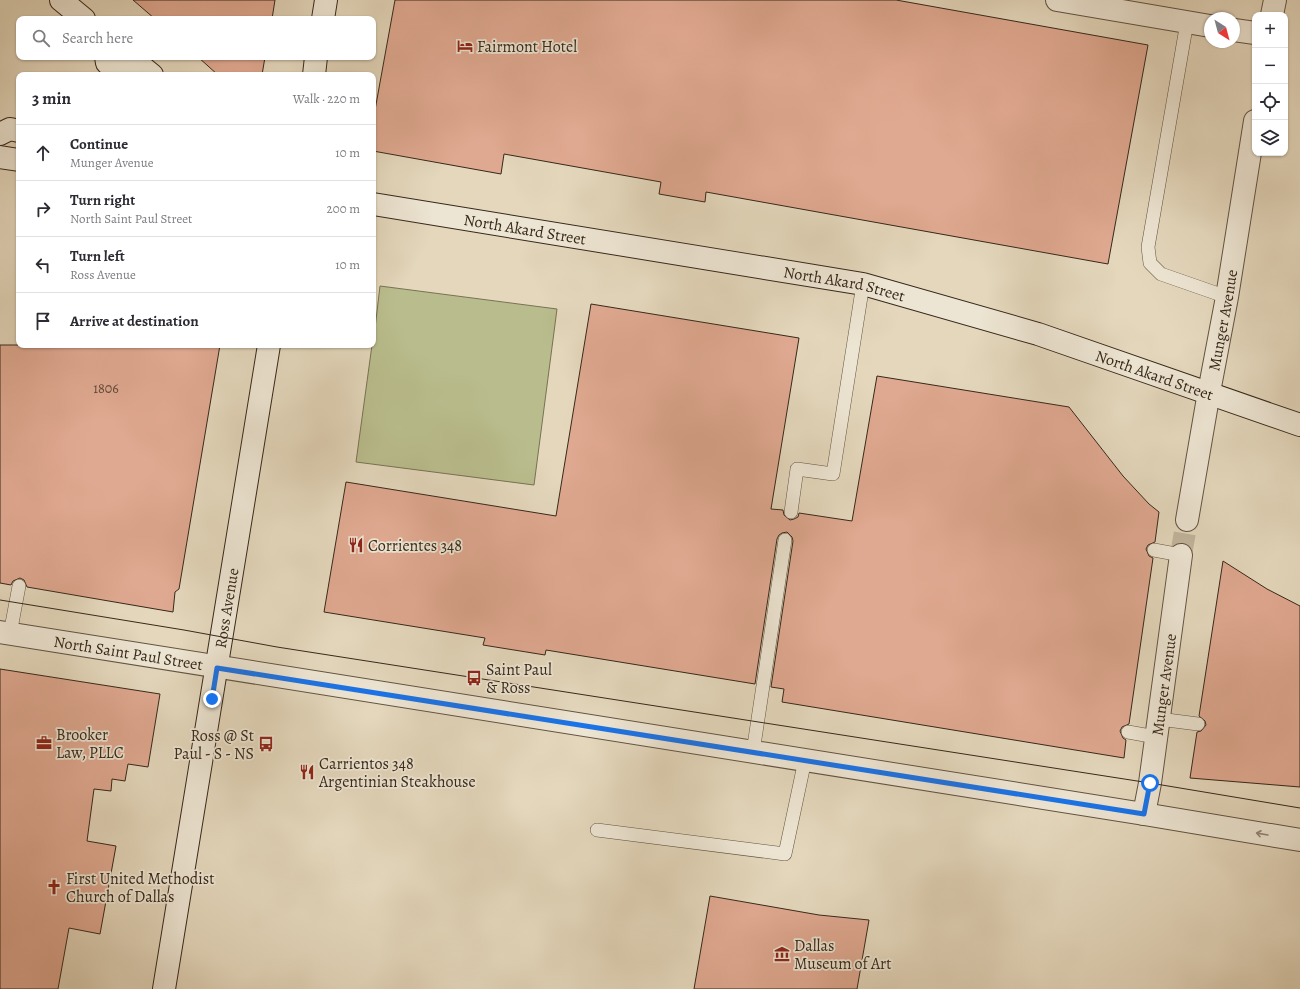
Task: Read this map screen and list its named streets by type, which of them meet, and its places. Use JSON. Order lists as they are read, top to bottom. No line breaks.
{"streets":{"street":["North Akard Street","Munger Avenue","Ross Avenue","North Saint Paul Street"]},"crossings":[["North Akard Street","Munger Avenue"],["Munger Avenue","North Saint Paul Street"],["Ross Avenue","North Saint Paul Street"]],"places":{"hotel":["Fairmont Hotel"],"restaurant":["Corrientes 348","Carrientos 348 Argentinian Steakhouse"],"bus stop":["Saint Paul & Ross","Ross @ St Paul - S - NS"],"office":["Brooker Law, PLLC"],"church":["First United Methodist Church of Dallas"],"museum":["Dallas Museum of Art"]},"house_numbers":["1806"],"north":"bottom right","page":{"map_buttons":["+","−"],"search":"Search here","heading":["3 min","Walk · 220 m"],"list":[["Continue","Munger Avenue","10 m"],["Turn right","North Saint Paul Street","200 m"],["Turn left","Ross Avenue","10 m"],"Arrive at destination"]}}
